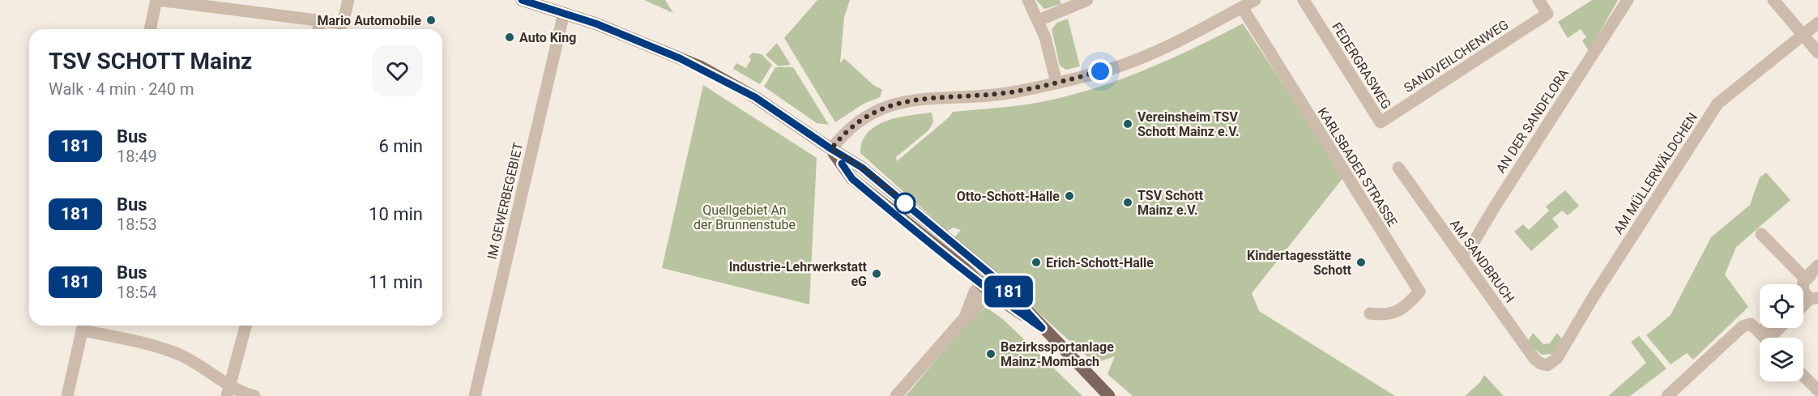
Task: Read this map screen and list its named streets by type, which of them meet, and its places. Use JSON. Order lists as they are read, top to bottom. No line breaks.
{"streets":{"street":["SANDVEILCHENWEG","FEDERGRASWEG","AN DER SANDFLORA","KARLSBADER STRASSE","AM MÜLLERWÄLDCHEN","IM GEWERBEGEBIET","AM SANDBRUCH"]},"crossings":[["SANDVEILCHENWEG","FEDERGRASWEG"],["AN DER SANDFLORA","AM SANDBRUCH"],["AM MÜLLERWÄLDCHEN","AM SANDBRUCH"]],"parks":["Quellgebiet An der Brunnenstube"],"places":["Mario Automobile","Auto King","Vereinsheim TSV Schott Mainz e.V.","Otto-Schott-Halle","TSV Schott Mainz e.V.","Erich-Schott-Halle","Kindertagesstätte Schott","Industrie-Lehrwerkstatt eG","Bezirkssportanlage Mainz-Mombach"],"lines":["bus line 181"],"page":{"on_map":"181","heading":["TSV SCHOTT Mainz","Walk · 4 min · 240 m"],"list":[{"mark":"181","name":"Bus","note":"18:49","value":"6 min"},{"mark":"181","name":"Bus","note":"18:53","value":"10 min"},{"mark":"181","name":"Bus","note":"18:54","value":"11 min"}]}}
